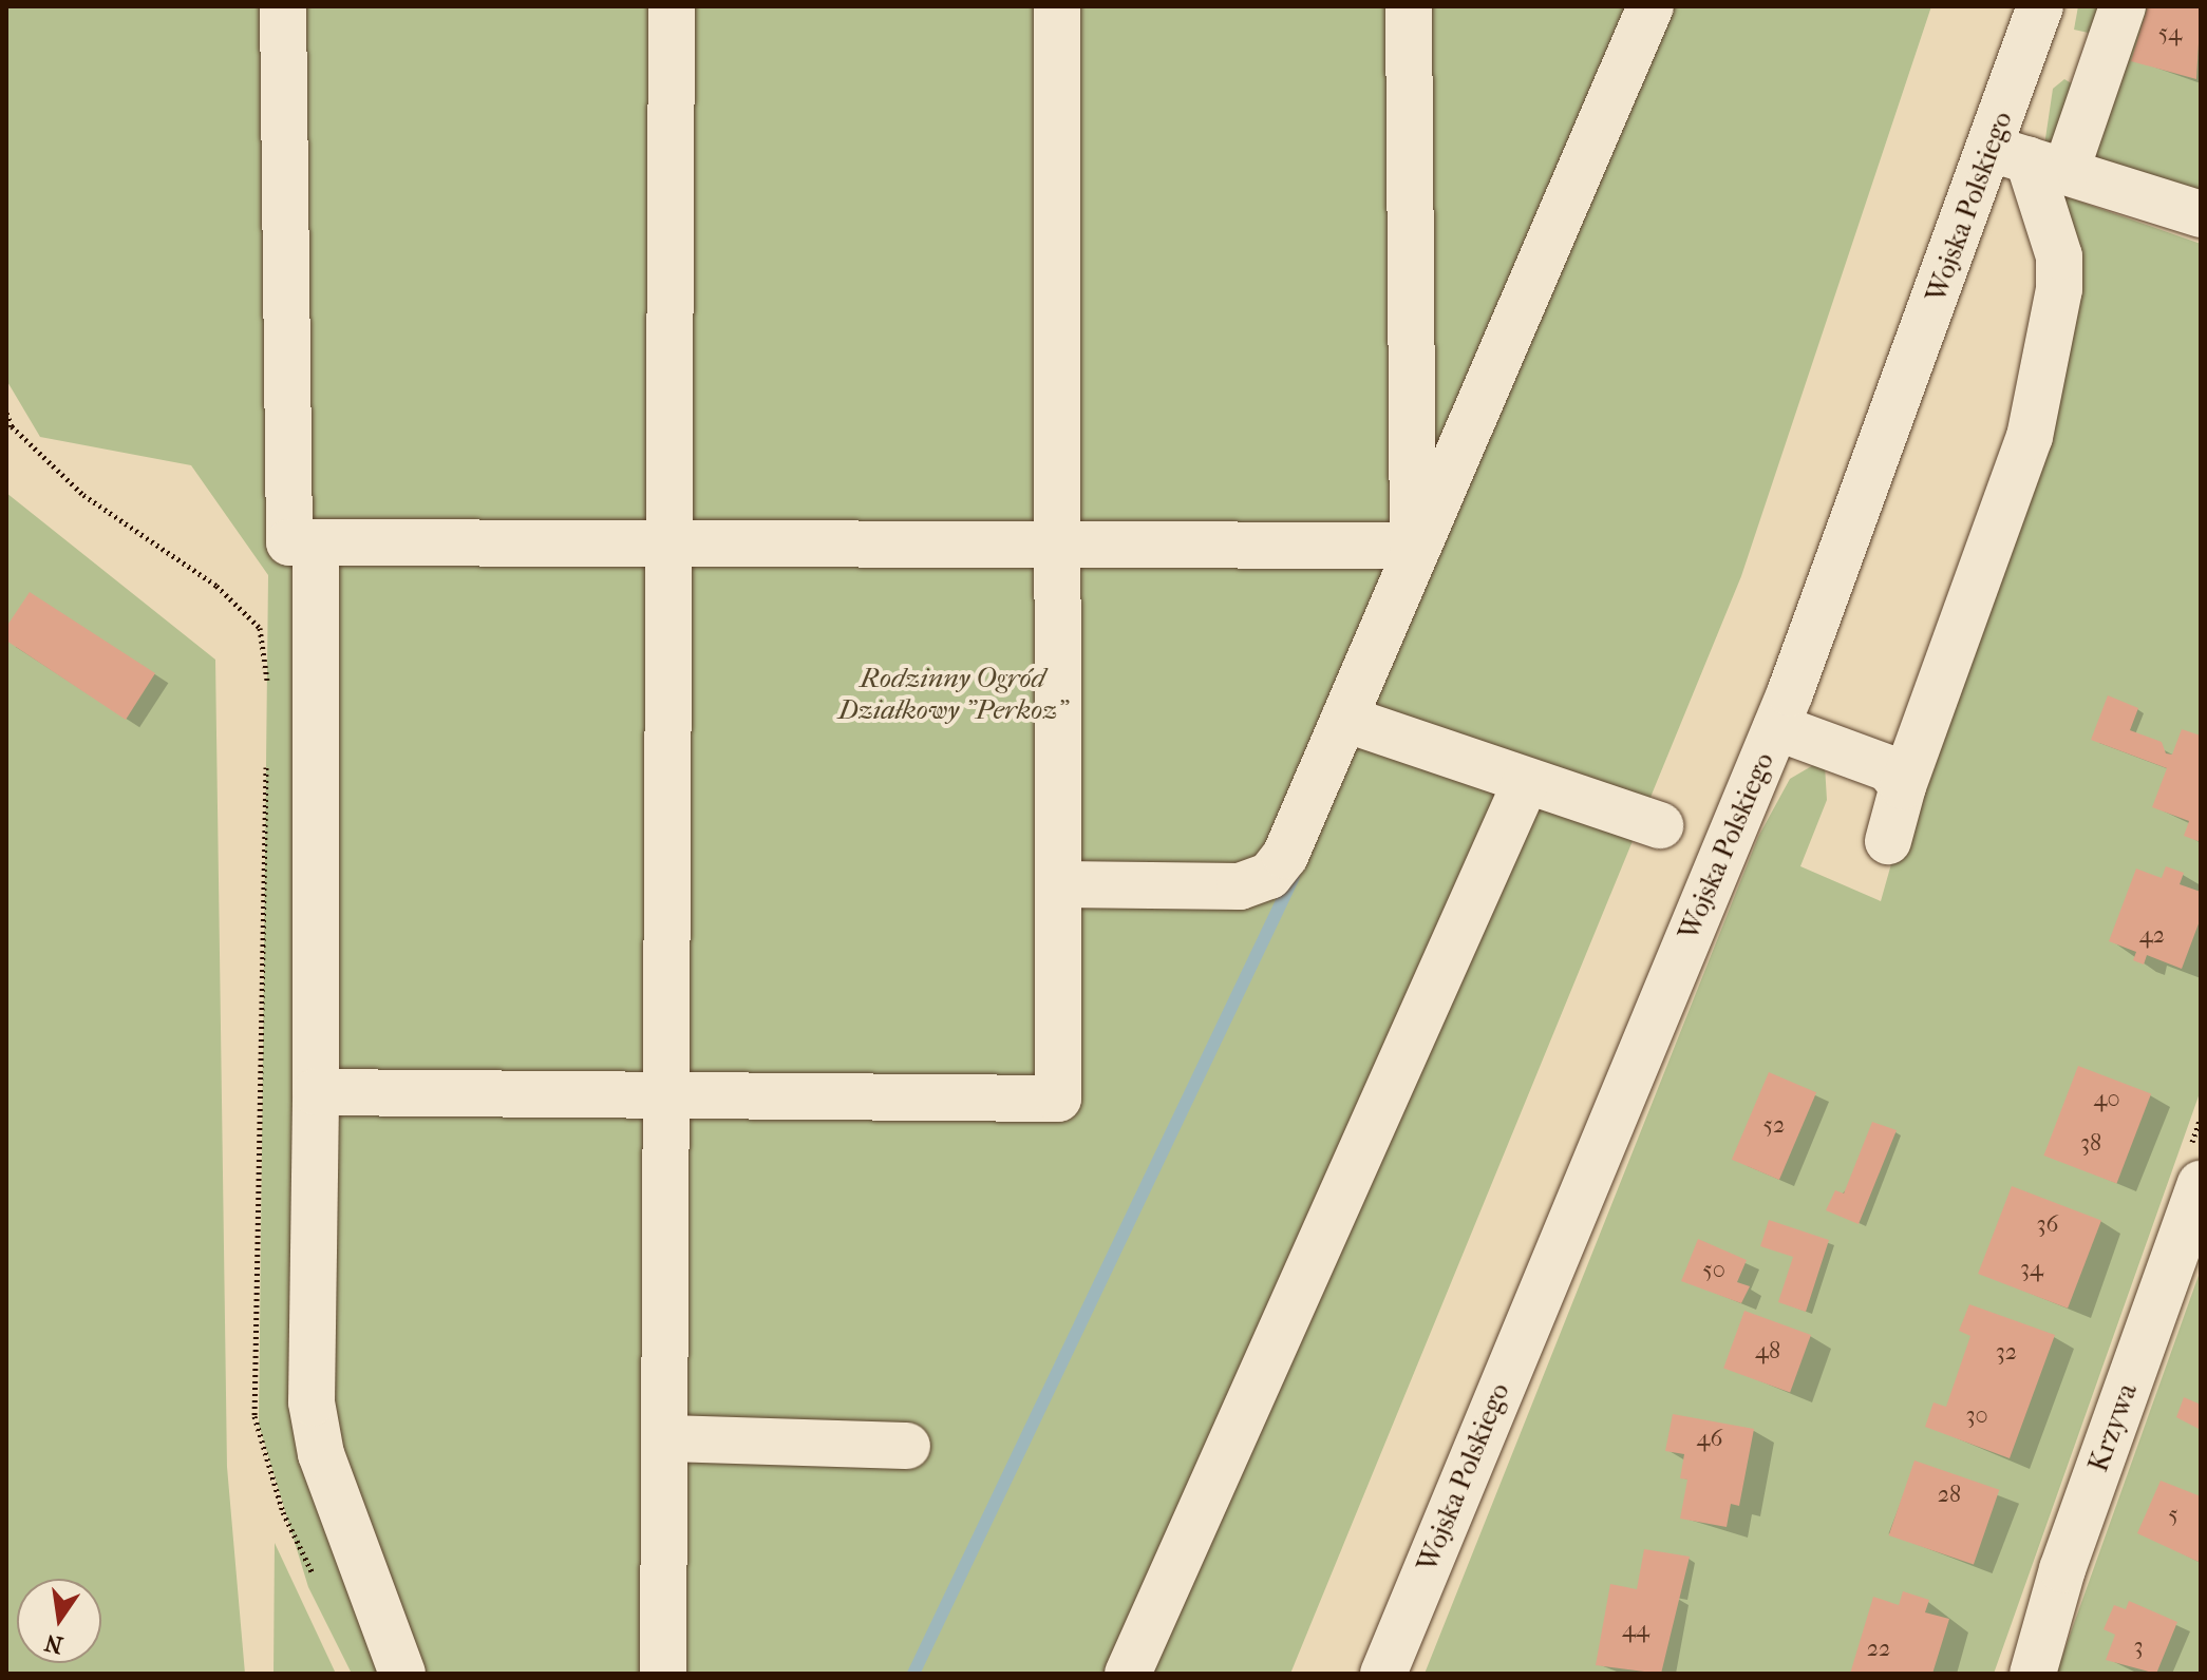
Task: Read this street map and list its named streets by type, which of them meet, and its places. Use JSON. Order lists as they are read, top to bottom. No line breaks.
{"streets":{"street":["Wojska Polskiego","Krzywa"]},"parks":["Rodzinny Ogród Działkowy \"Perkoz\""],"house_numbers":["54","42","40","52","38","36","34","50","48","32","30","46","28","5","44","3","22"],"north":"bottom"}
